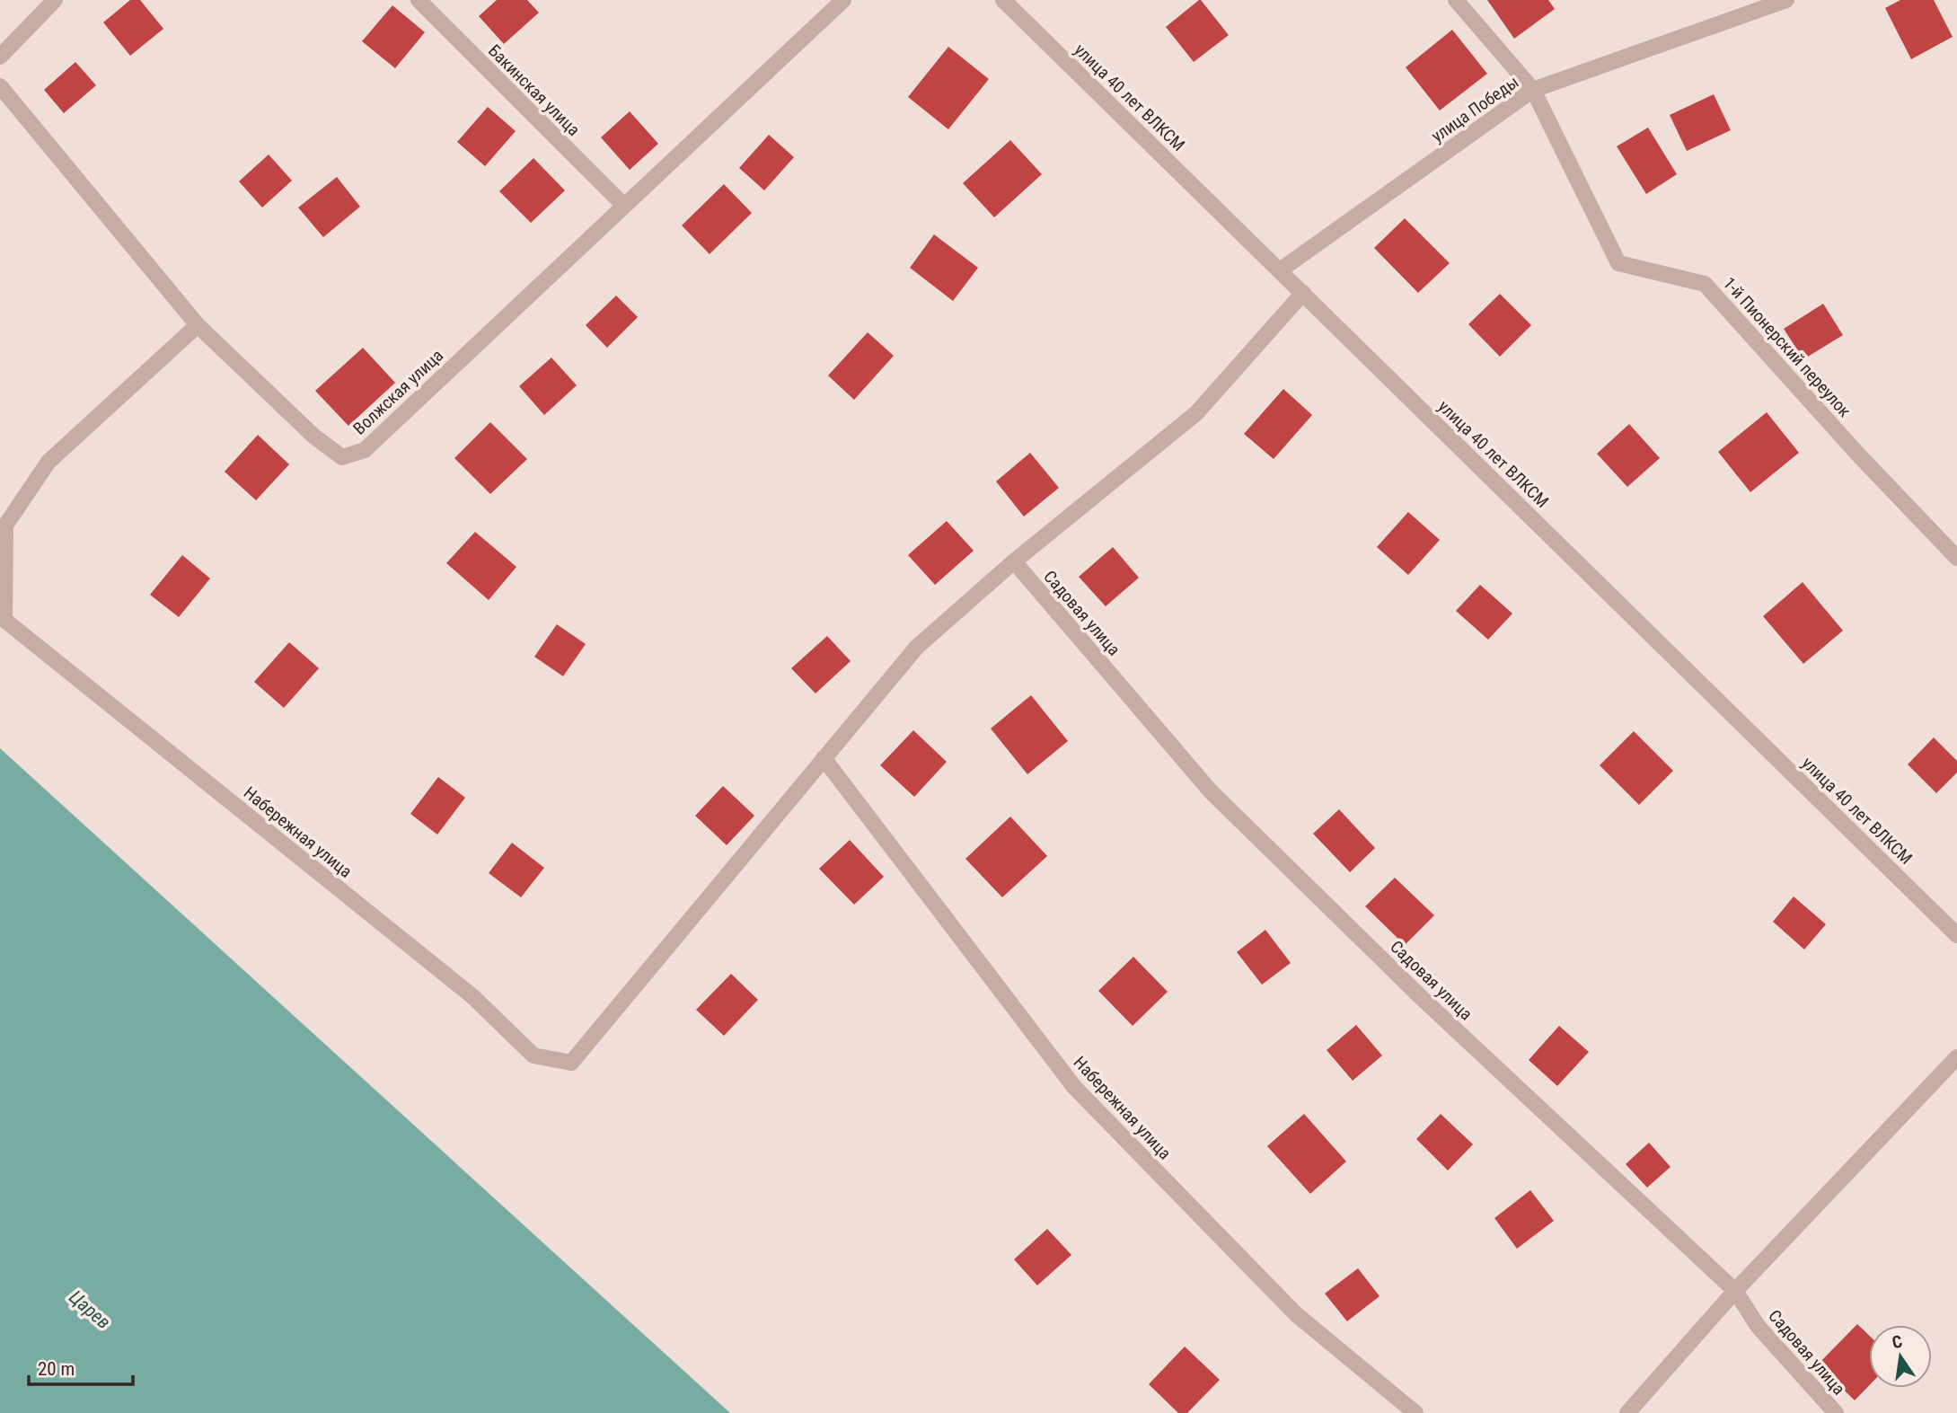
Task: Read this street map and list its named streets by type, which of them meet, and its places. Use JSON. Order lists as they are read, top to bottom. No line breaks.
{"streets":{"street":["Бакинская улица","улица 40 лет ВЛКСМ","улица Победы","1-й Пионерский переулок","Волжская улица","Садовая улица","Набережная улица"]},"crossings":[["Бакинская улица","Волжская улица"],["улица 40 лет ВЛКСМ","улица Победы"],["улица Победы","1-й Пионерский переулок"],["Волжская улица","Набережная улица"]],"water":["Царев"],"scale_bar":"20 m","north":"top"}
